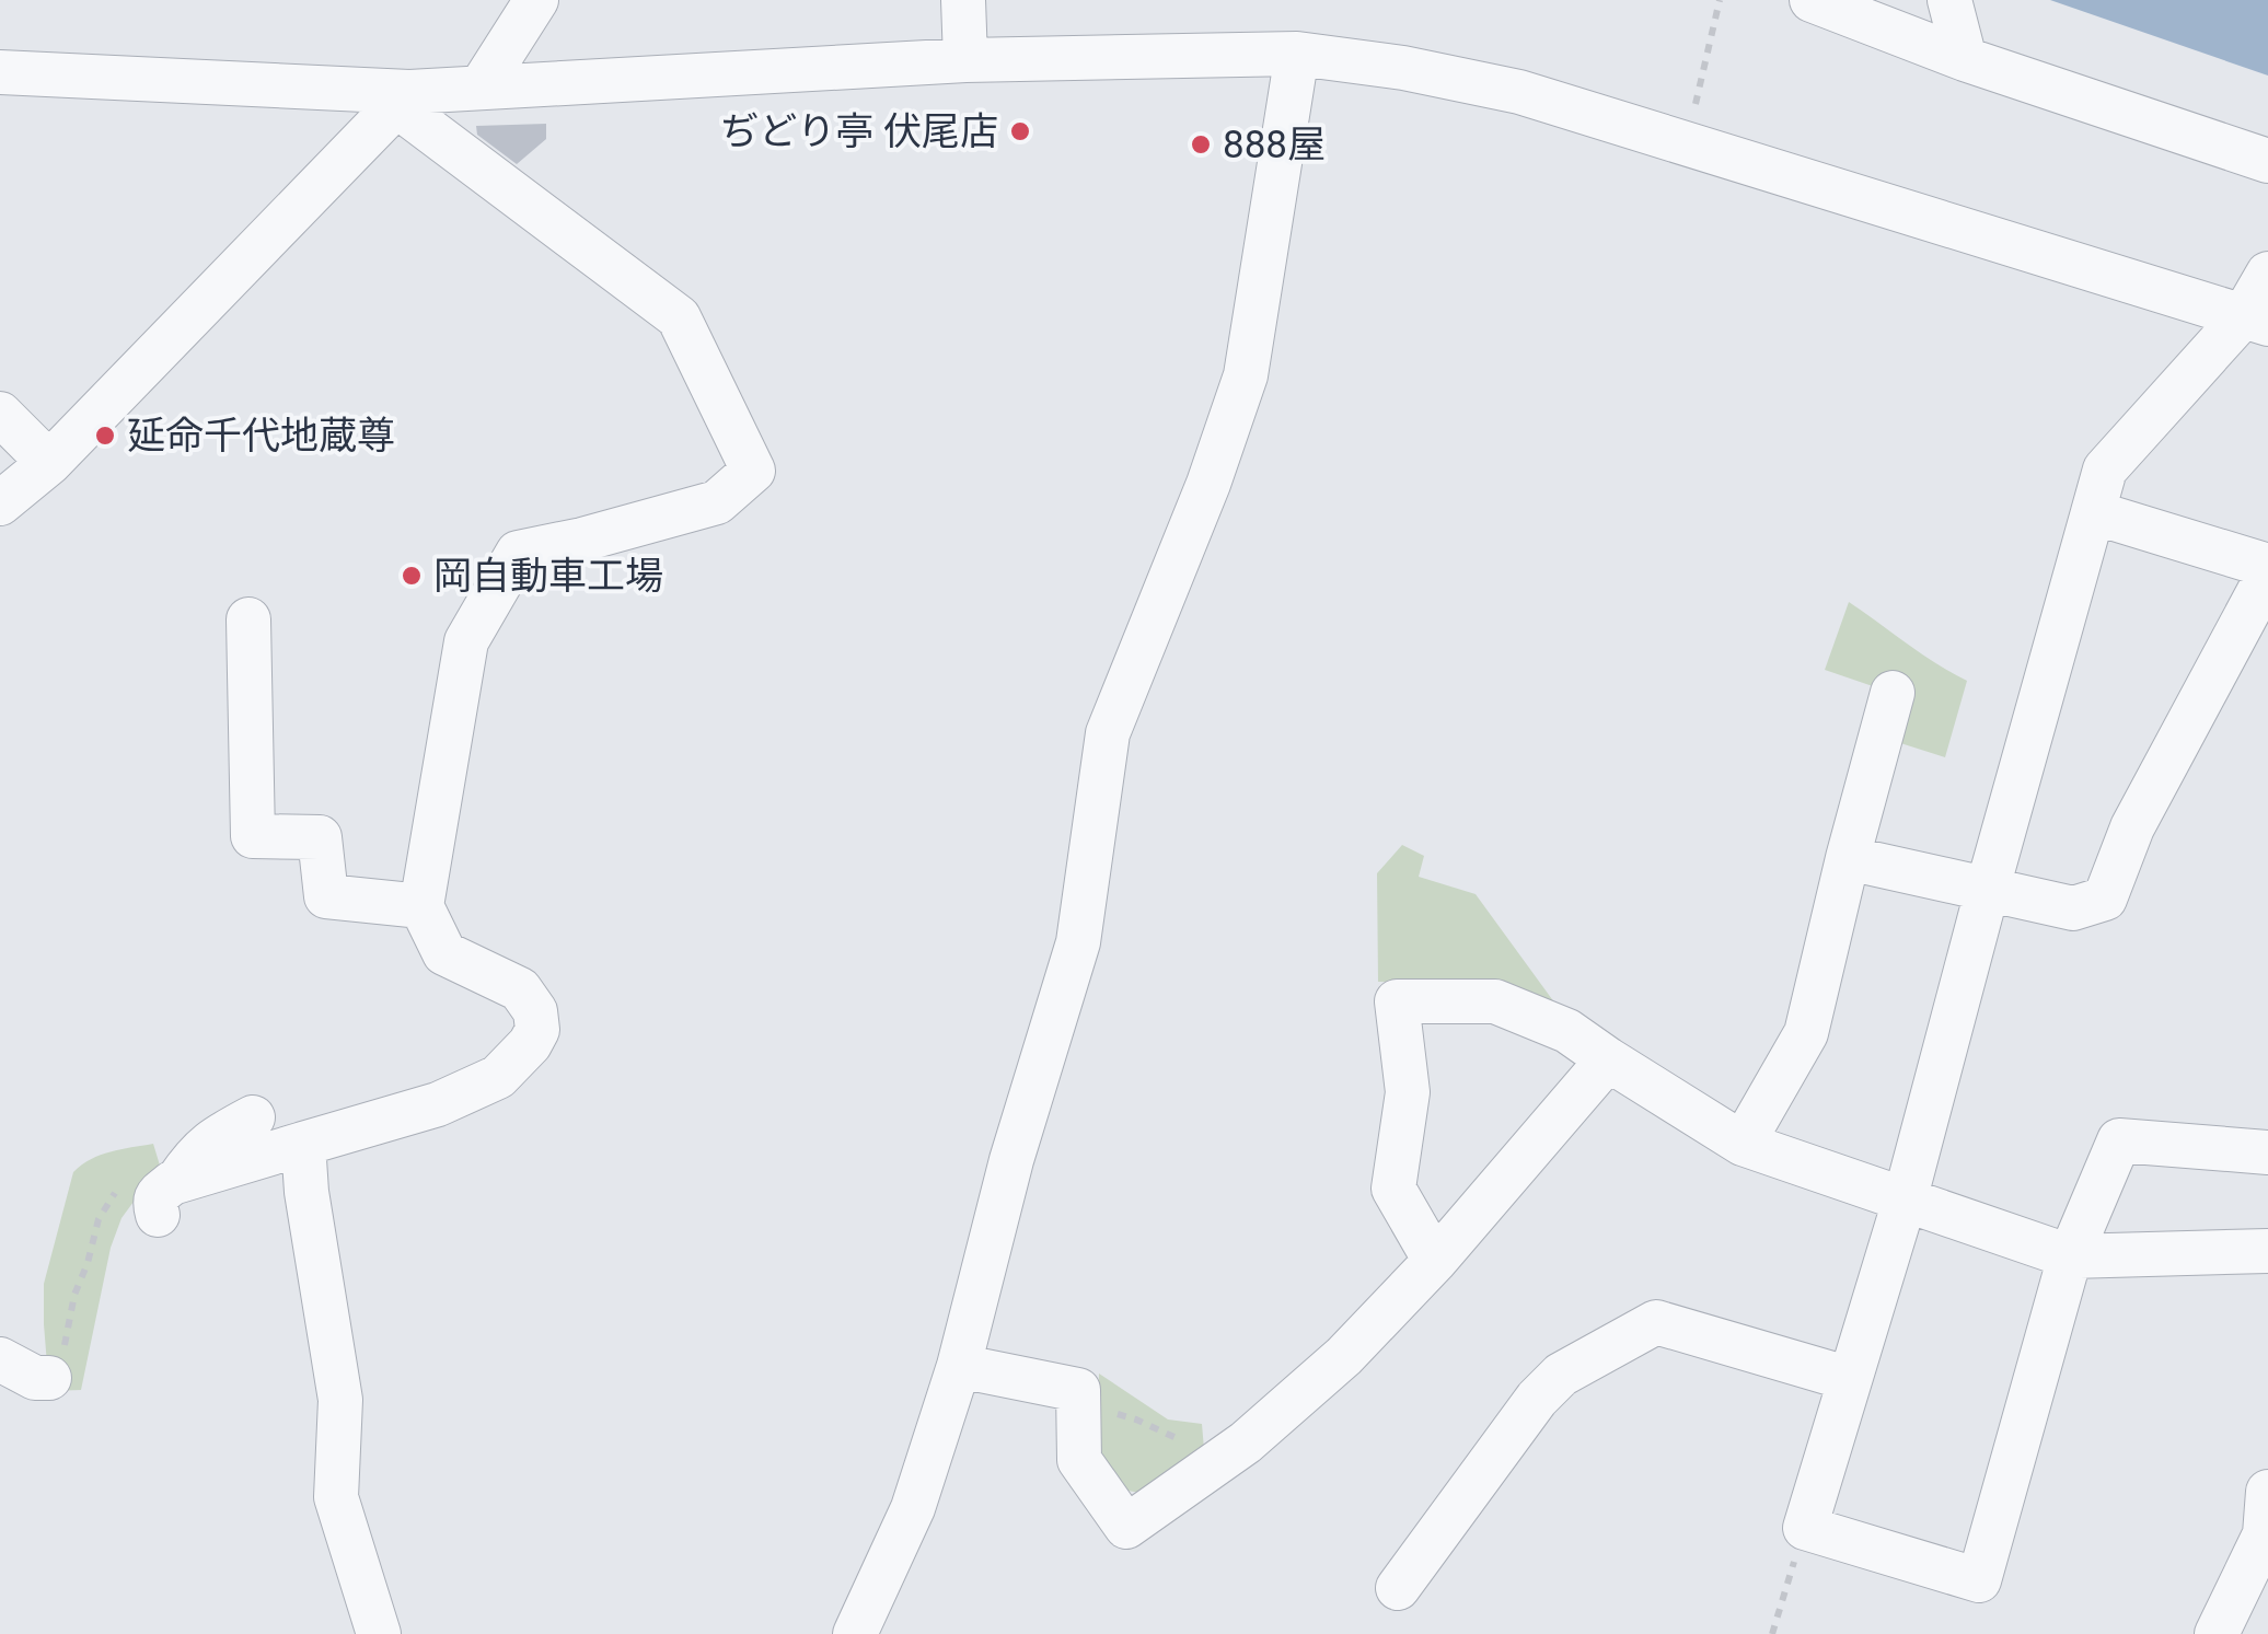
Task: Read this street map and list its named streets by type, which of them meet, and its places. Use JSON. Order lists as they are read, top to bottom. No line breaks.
{"places":["ぢどり亭 伏尾店","888屋","延命千代地蔵尊","岡自動車工場"]}
